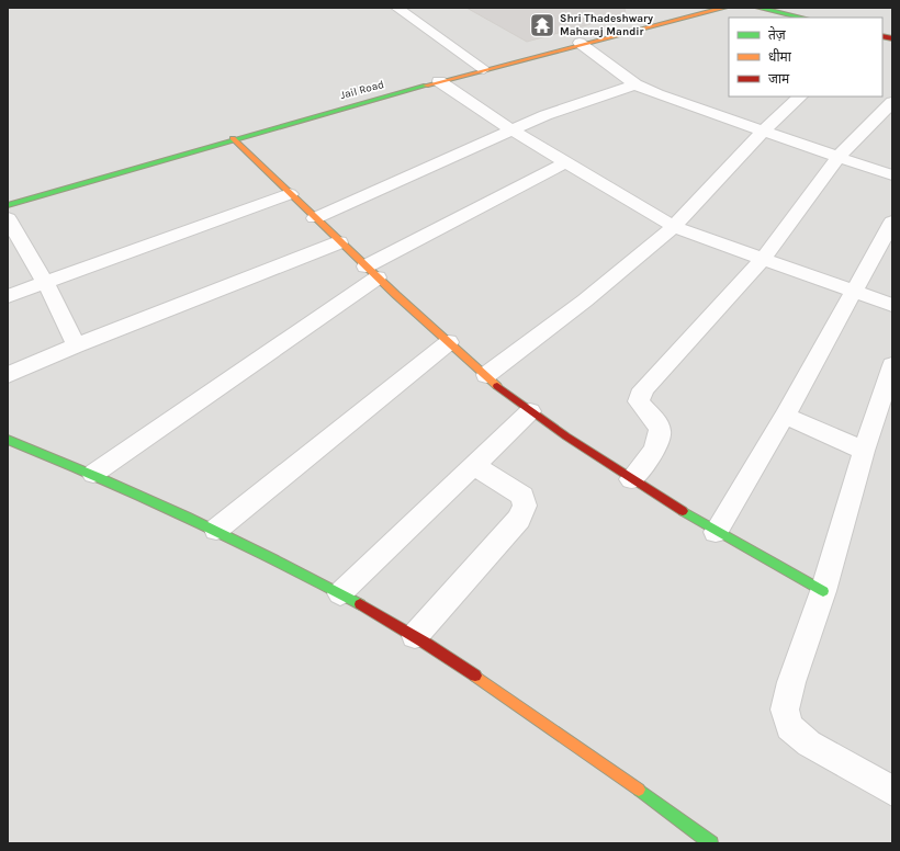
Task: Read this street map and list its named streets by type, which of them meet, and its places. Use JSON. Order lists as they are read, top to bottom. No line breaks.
{"streets":{"street":["Jail Road"]},"places":{"temple":["Shri Thadeshwary Maharaj Mandir"]},"legend":["तेज़","धीमा","जाम"]}
